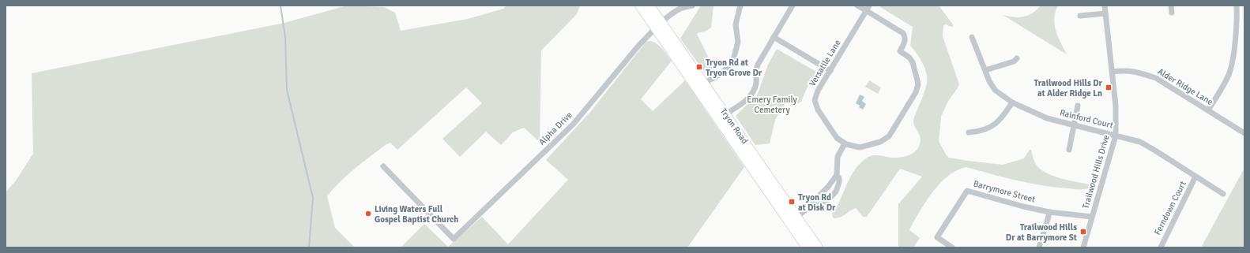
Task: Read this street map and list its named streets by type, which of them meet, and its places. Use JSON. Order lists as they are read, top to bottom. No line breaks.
{"streets":{"main road":["Tryon Road"],"street":["Versatile Lane","Alder Ridge Lane","Rainford Court","Alpha Drive","Trailwood Hills Drive","Barrymore Street","Ferndown Court"]},"crossings":[["Alder Ridge Lane","Trailwood Hills Drive"],["Rainford Court","Trailwood Hills Drive"],["Rainford Court","Ferndown Court"],["Tryon Road","Alpha Drive"],["Trailwood Hills Drive","Barrymore Street"]],"parks":["Emery Family Cemetery"],"places":{"transit":["Tryon Rd at Tryon Grove Dr","Trailwood Hills Dr at Alder Ridge Ln","Tryon Rd at Disk Dr","Trailwood Hills Dr at Barrymore St"],"other":["Living Waters Full Gospel Baptist Church"]}}
